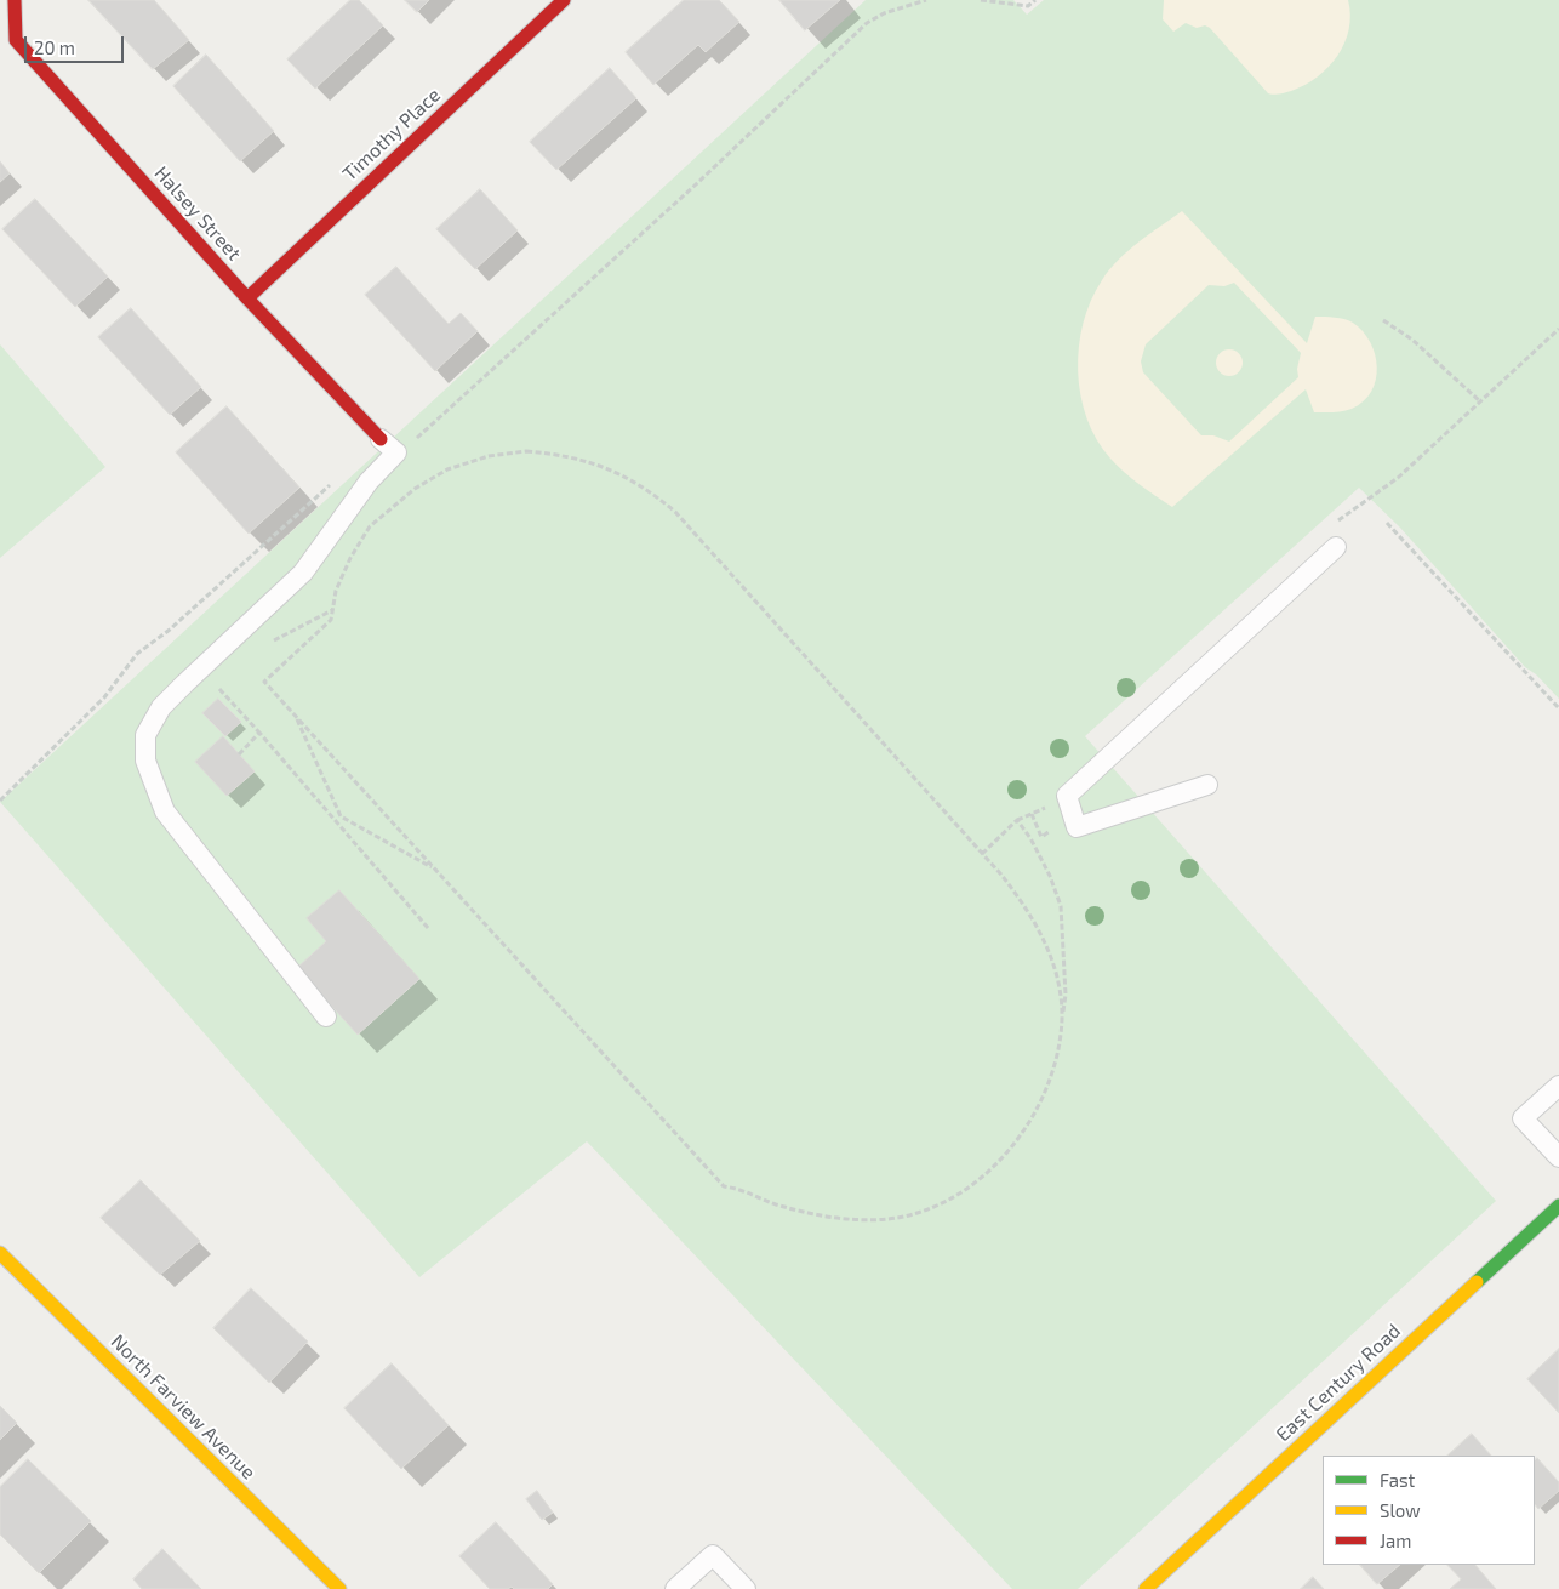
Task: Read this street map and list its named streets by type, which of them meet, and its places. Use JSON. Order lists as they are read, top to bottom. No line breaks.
{"streets":{"street":["Timothy Place","Halsey Street","East Century Road","North Farview Avenue"]},"crossings":[["Timothy Place","Halsey Street"]],"legend":["Fast","Slow","Jam"],"scale_bar":"20 m"}
